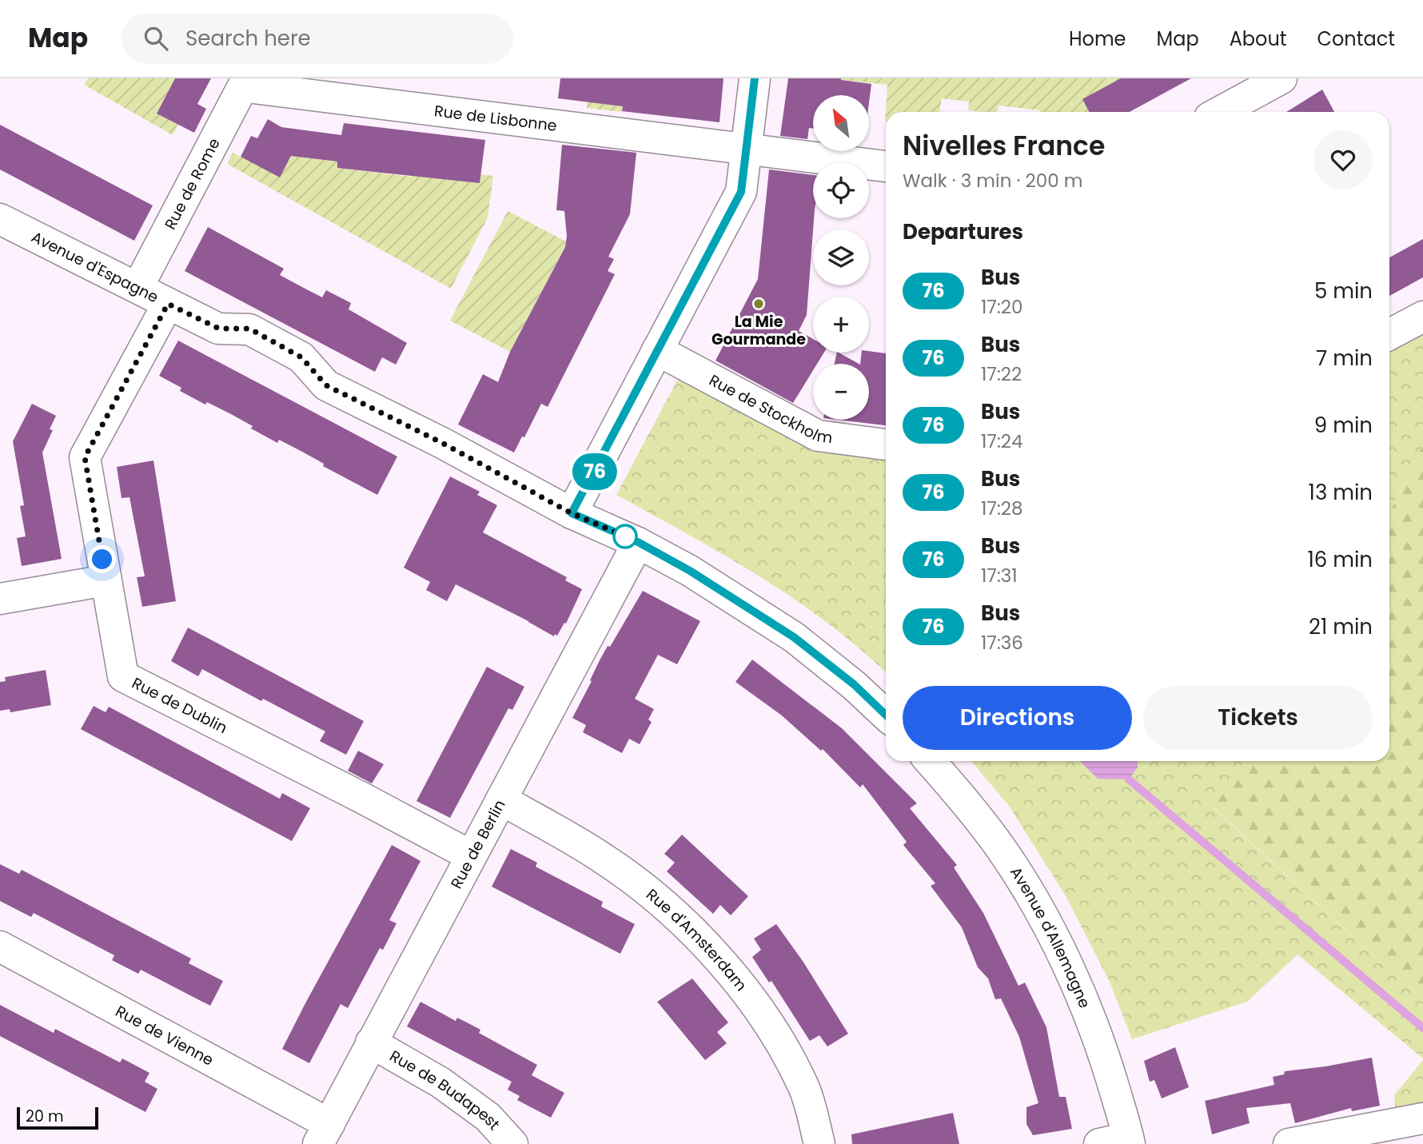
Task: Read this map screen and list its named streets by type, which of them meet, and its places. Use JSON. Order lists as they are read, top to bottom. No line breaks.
{"streets":{"street":["Rue de Lisbonne","Rue de Rome","Avenue d'Espagne","Rue de Stockholm","Rue de Dublin","Rue de Berlin","Avenue d'Allemagne","Rue d'Amsterdam","Rue de Vienne","Rue de Budapest"]},"crossings":[["Rue de Lisbonne","Rue de Rome"],["Rue de Rome","Avenue d'Espagne"],["Avenue d'Espagne","Rue de Dublin"],["Rue de Dublin","Rue de Berlin"],["Rue de Berlin","Rue d'Amsterdam"],["Rue de Berlin","Rue de Vienne"],["Rue de Berlin","Rue de Budapest"]],"places":["La Mie Gourmande"],"lines":["bus line 76"],"scale_bar":"20 m","north":"top left","page":{"header":"Map","search":"Search here","nav":["Home","Map","About","Contact"],"on_map":"76","map_buttons":["+","−"],"heading":[["Nivelles France","Walk · 3 min · 200 m"],"Departures"],"list":[{"mark":"76","name":"Bus","note":"17:20","value":"5 min"},{"mark":"76","name":"Bus","note":"17:22","value":"7 min"},{"mark":"76","name":"Bus","note":"17:24","value":"9 min"},{"mark":"76","name":"Bus","note":"17:28","value":"13 min"},{"mark":"76","name":"Bus","note":"17:31","value":"16 min"},{"mark":"76","name":"Bus","note":"17:36","value":"21 min"}],"buttons":["Directions","Tickets"],"scale":"20 m"}}
